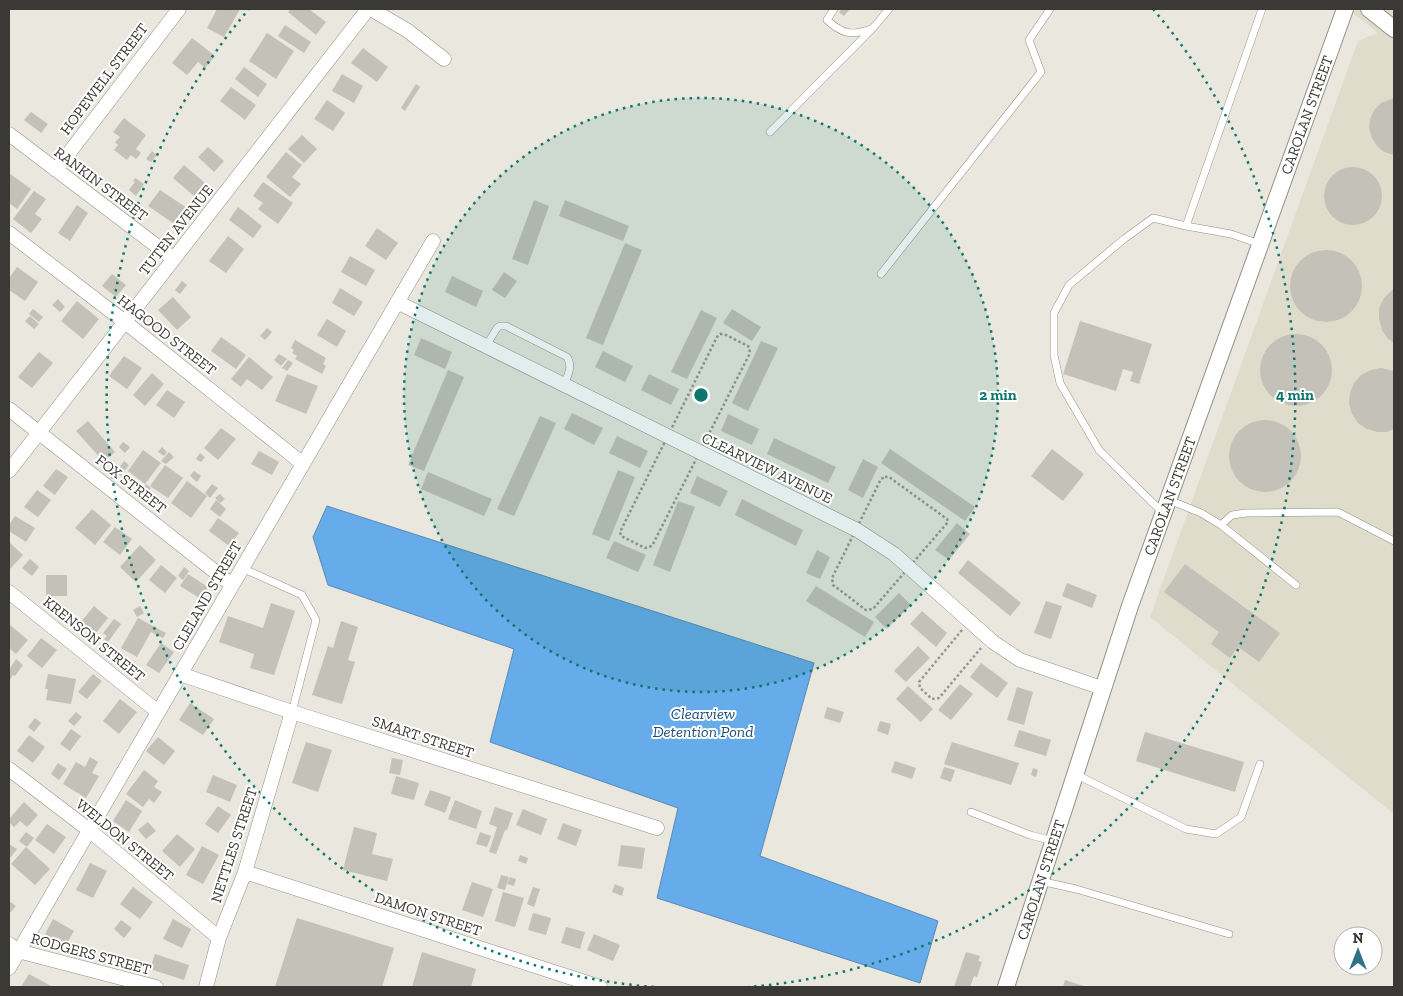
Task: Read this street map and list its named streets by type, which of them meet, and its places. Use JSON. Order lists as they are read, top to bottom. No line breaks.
{"streets":{"street":["HOPEWELL STREET","CAROLAN STREET","RANKIN STREET","TUTEN AVENUE","HAGOOD STREET","CLEARVIEW AVENUE","FOX STREET","CLELAND STREET","KRENSON STREET","SMART STREET","WELDON STREET","NETTLES STREET","DAMON STREET","RODGERS STREET"]},"crossings":[["HOPEWELL STREET","RANKIN STREET"],["CAROLAN STREET","CLEARVIEW AVENUE"],["RANKIN STREET","TUTEN AVENUE"],["TUTEN AVENUE","HAGOOD STREET"],["TUTEN AVENUE","FOX STREET"],["HAGOOD STREET","CLELAND STREET"],["CLEARVIEW AVENUE","CLELAND STREET"],["FOX STREET","CLELAND STREET"],["CLELAND STREET","KRENSON STREET"],["CLELAND STREET","SMART STREET"],["CLELAND STREET","WELDON STREET"],["CLELAND STREET","RODGERS STREET"],["SMART STREET","NETTLES STREET"],["WELDON STREET","NETTLES STREET"],["NETTLES STREET","DAMON STREET"]],"water":["Clearview Detention Pond"],"north":"top","rings":["2 min","4 min"]}
